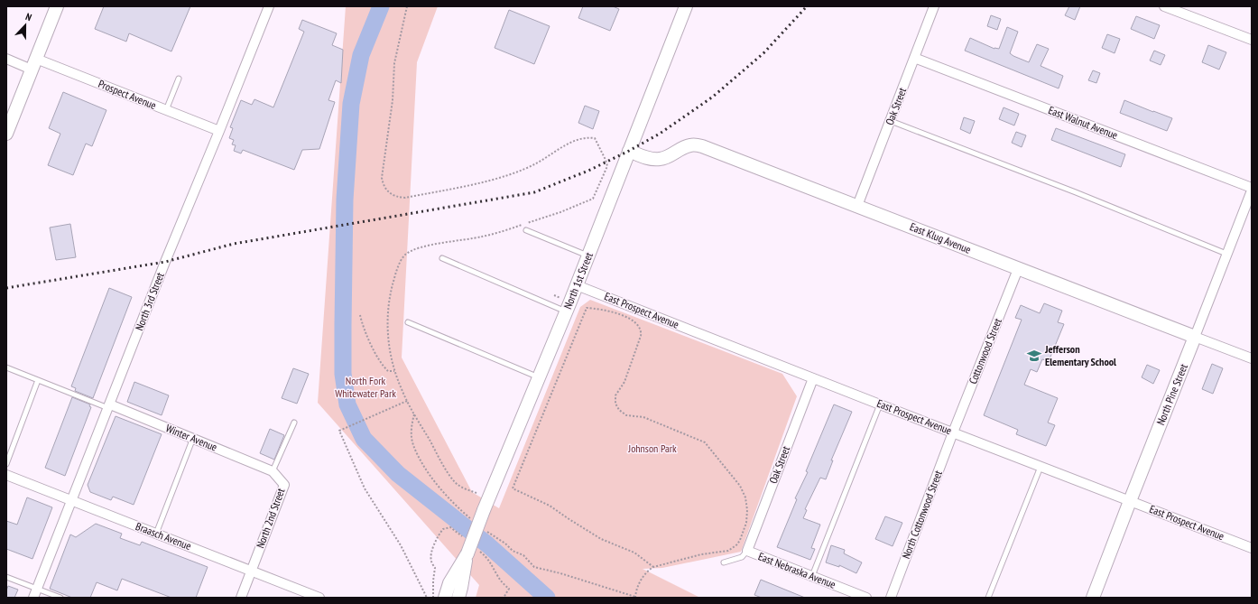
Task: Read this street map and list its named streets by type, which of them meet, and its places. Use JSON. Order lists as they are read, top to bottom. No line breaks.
{"streets":{"street":["Prospect Avenue","Oak Street","East Walnut Avenue","East Klug Avenue","North 1st Street","North 3rd Street","East Prospect Avenue","Cottonwood Street","North Pine Street","Winter Avenue","North Cottonwood Street","North 2nd Street","Braasch Avenue","East Nebraska Avenue"]},"crossings":[["Prospect Avenue","North 3rd Street"],["Oak Street","East Walnut Avenue"],["Oak Street","East Klug Avenue"],["Oak Street","East Prospect Avenue"],["Oak Street","East Nebraska Avenue"],["East Klug Avenue","North 1st Street"],["East Klug Avenue","Cottonwood Street"],["East Klug Avenue","North Pine Street"],["North 1st Street","East Prospect Avenue"],["North 3rd Street","Winter Avenue"],["North 3rd Street","Braasch Avenue"],["East Prospect Avenue","Cottonwood Street"],["East Prospect Avenue","North Pine Street"],["East Prospect Avenue","North Cottonwood Street"],["Cottonwood Street","North Cottonwood Street"],["Winter Avenue","North 2nd Street"],["North 2nd Street","Braasch Avenue"]],"parks":["North Fork Whitewater Park","Johnson Park"],"places":{"school or university":["Jefferson Elementary School"]},"north":"top"}
